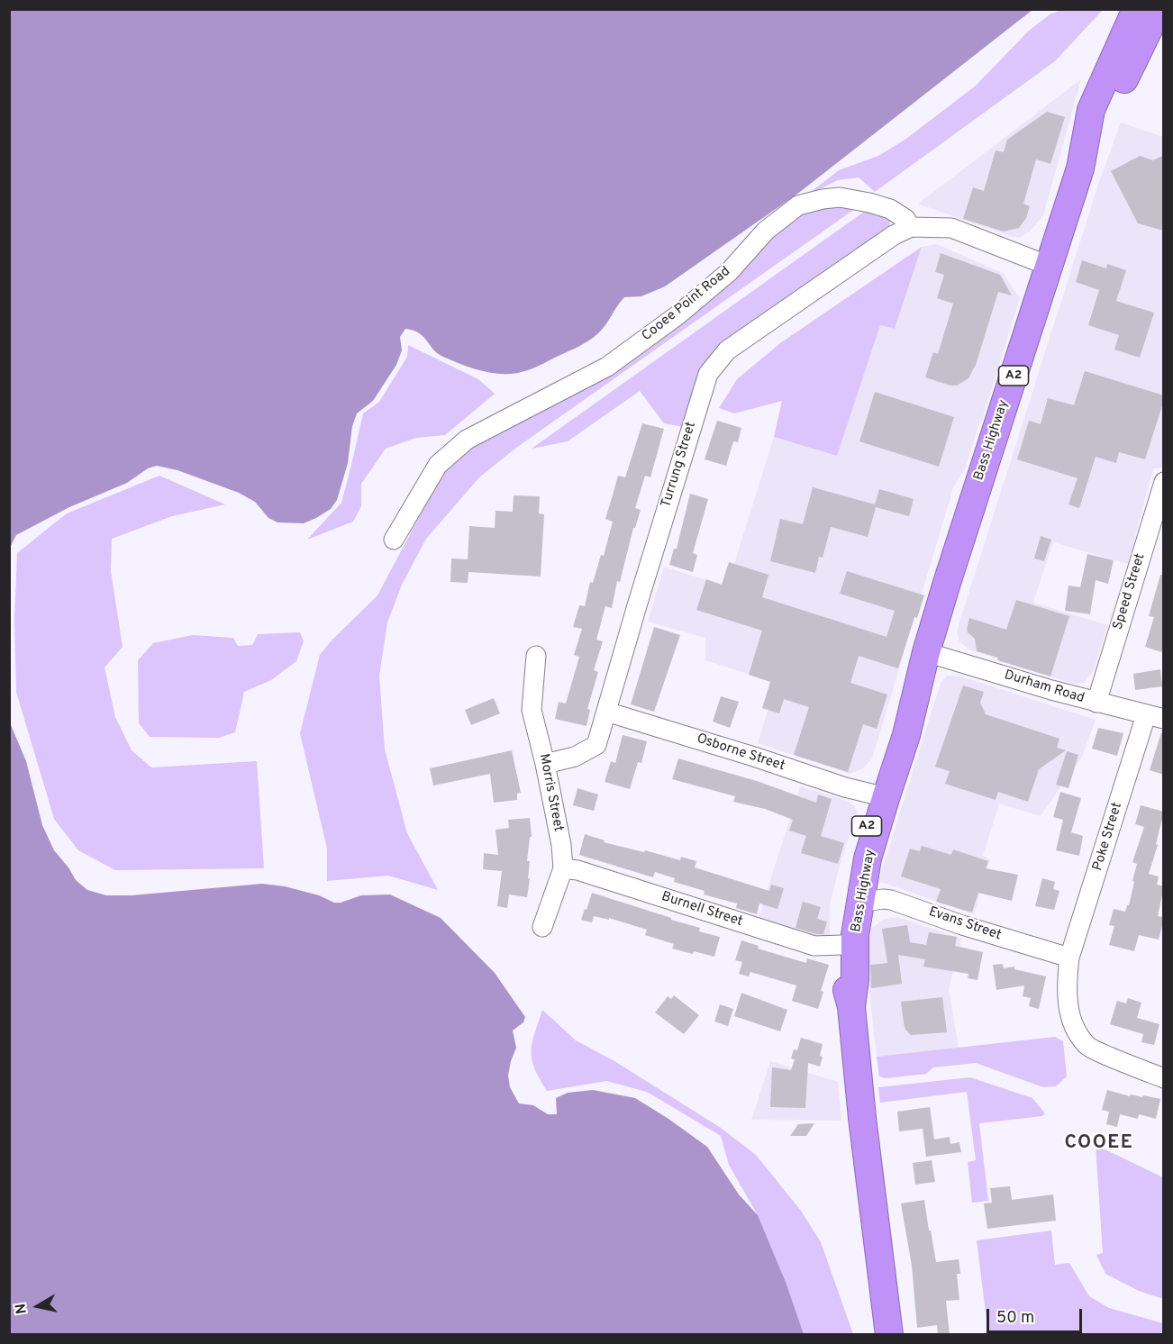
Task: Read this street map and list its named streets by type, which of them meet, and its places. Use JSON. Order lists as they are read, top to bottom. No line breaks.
{"streets":{"highway":["A2","Bass Highway"],"street":["Cooee Point Road","Turrung Street","Speed Street","Durham Road","Osborne Street","Morris Street","Poke Street","Burnell Street","Evans Street"]},"crossings":[["Cooee Point Road","Turrung Street"],["Bass Highway","Durham Road"],["Bass Highway","Osborne Street"],["Bass Highway","Burnell Street"],["Bass Highway","Evans Street"],["Turrung Street","Osborne Street"],["Turrung Street","Morris Street"],["Speed Street","Durham Road"],["Durham Road","Poke Street"],["Morris Street","Burnell Street"],["Poke Street","Evans Street"]],"districts":["COOEE"],"scale_bar":"50 m","north":"left"}
